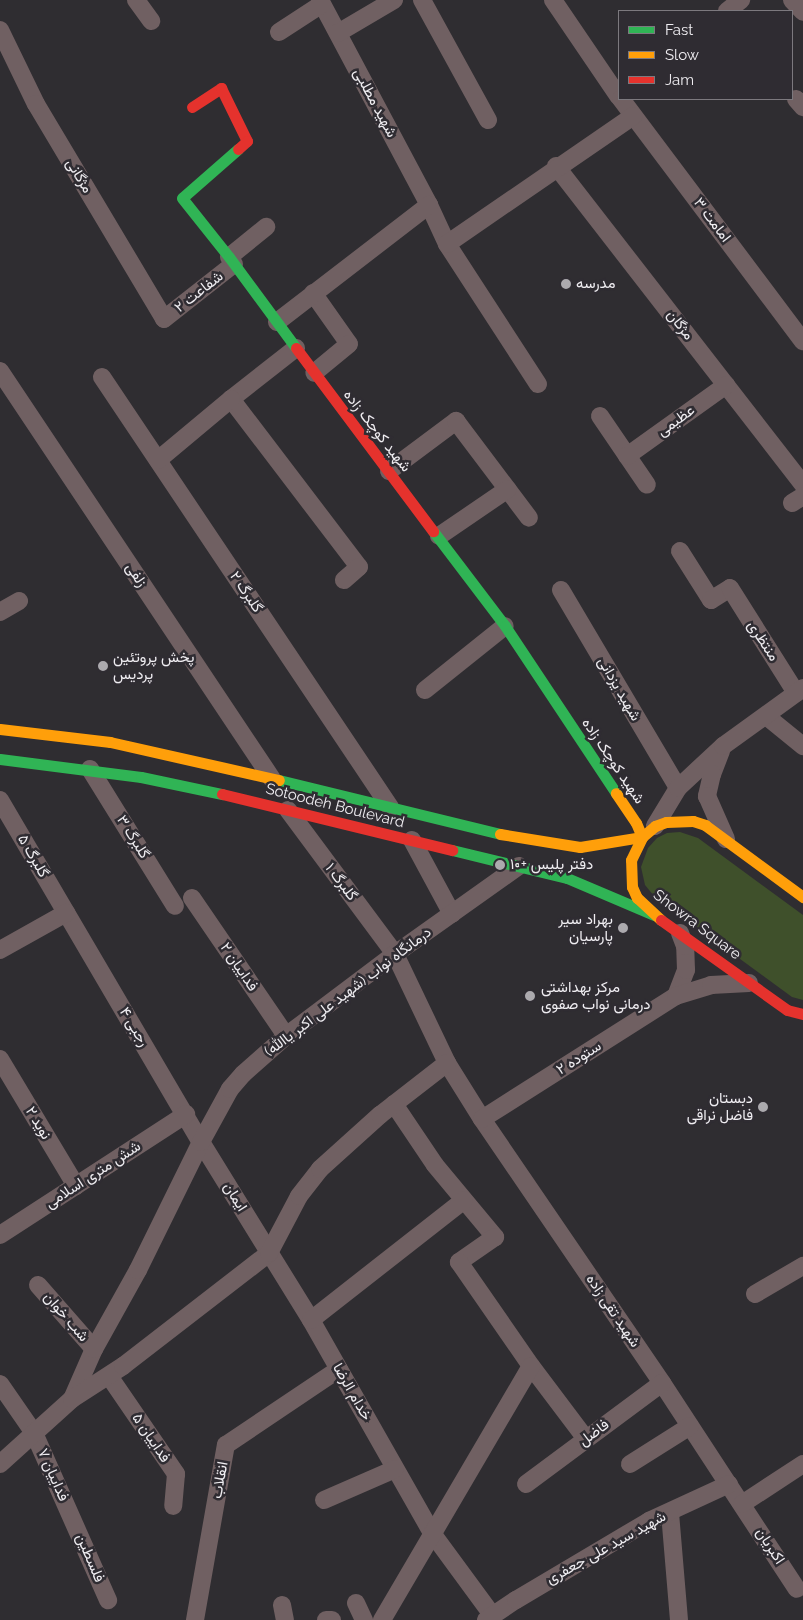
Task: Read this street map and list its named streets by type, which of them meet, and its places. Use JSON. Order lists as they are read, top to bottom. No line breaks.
{"streets":{"main road":["شهید کوچک زاده","Sotoodeh Boulevard","Showra Square"],"street":["شهید مطلبی","مژگانی","امامت ۳","شفاعت ۲","مژگان","عظیمی","زلفی","گلبرگ ۲","منتظری","شهید یزدانی","گلبرگ ۳","گلبرگ ۵","گلبرگ ۱","فداییان ۲","درمانگاه نواب (شهید علی اکبر یاالله)","رجبی ۴","ستوده ۲","نوید ۲","شش متری اسلامی","ایمان","شهید تقی زاده","شب خوان","خدام الرضا","فاضل","فداییان ۵","فداییان ۷","انقلاب","اکبریان","شهید سید علی جعفری","فلسطین"]},"crossings":[["مژگانی","شفاعت ۲"],["شفاعت ۲","شهید کوچک زاده"],["مژگان","عظیمی"],["شهید کوچک زاده","Sotoodeh Boulevard"],["شهید کوچک زاده","Showra Square"],["زلفی","Sotoodeh Boulevard"],["گلبرگ ۲","Sotoodeh Boulevard"],["Sotoodeh Boulevard","گلبرگ ۳"],["Sotoodeh Boulevard","گلبرگ ۱"],["Sotoodeh Boulevard","Showra Square"],["Sotoodeh Boulevard","درمانگاه نواب (شهید علی اکبر یاالله)"],["گلبرگ ۵","رجبی ۴"],["گلبرگ ۱","درمانگاه نواب (شهید علی اکبر یاالله)"],["گلبرگ ۱","شهید تقی زاده"],["Showra Square","ستوده ۲"],["فداییان ۲","درمانگاه نواب (شهید علی اکبر یاالله)"],["درمانگاه نواب (شهید علی اکبر یاالله)","رجبی ۴"],["درمانگاه نواب (شهید علی اکبر یاالله)","ایمان"],["درمانگاه نواب (شهید علی اکبر یاالله)","شب خوان"],["رجبی ۴","شش متری اسلامی"],["رجبی ۴","ایمان"],["ستوده ۲","شهید تقی زاده"],["نوید ۲","شش متری اسلامی"],["ایمان","خدام الرضا"],["شهید تقی زاده","فاضل"],["شهید تقی زاده","اکبریان"],["شهید تقی زاده","شهید سید علی جعفری"],["خدام الرضا","انقلاب"],["خدام الرضا","شهید سید علی جعفری"],["فداییان ۷","فلسطین"]],"places":["مدرسه","پخش پروتئین پردیس","دفتر پلیس +۱۰","بهراد سیر پارسیان","مرکز بهداشتی درمانی نواب صفوی","دبستان فاضل نراقی"],"legend":["Fast","Slow","Jam"]}
